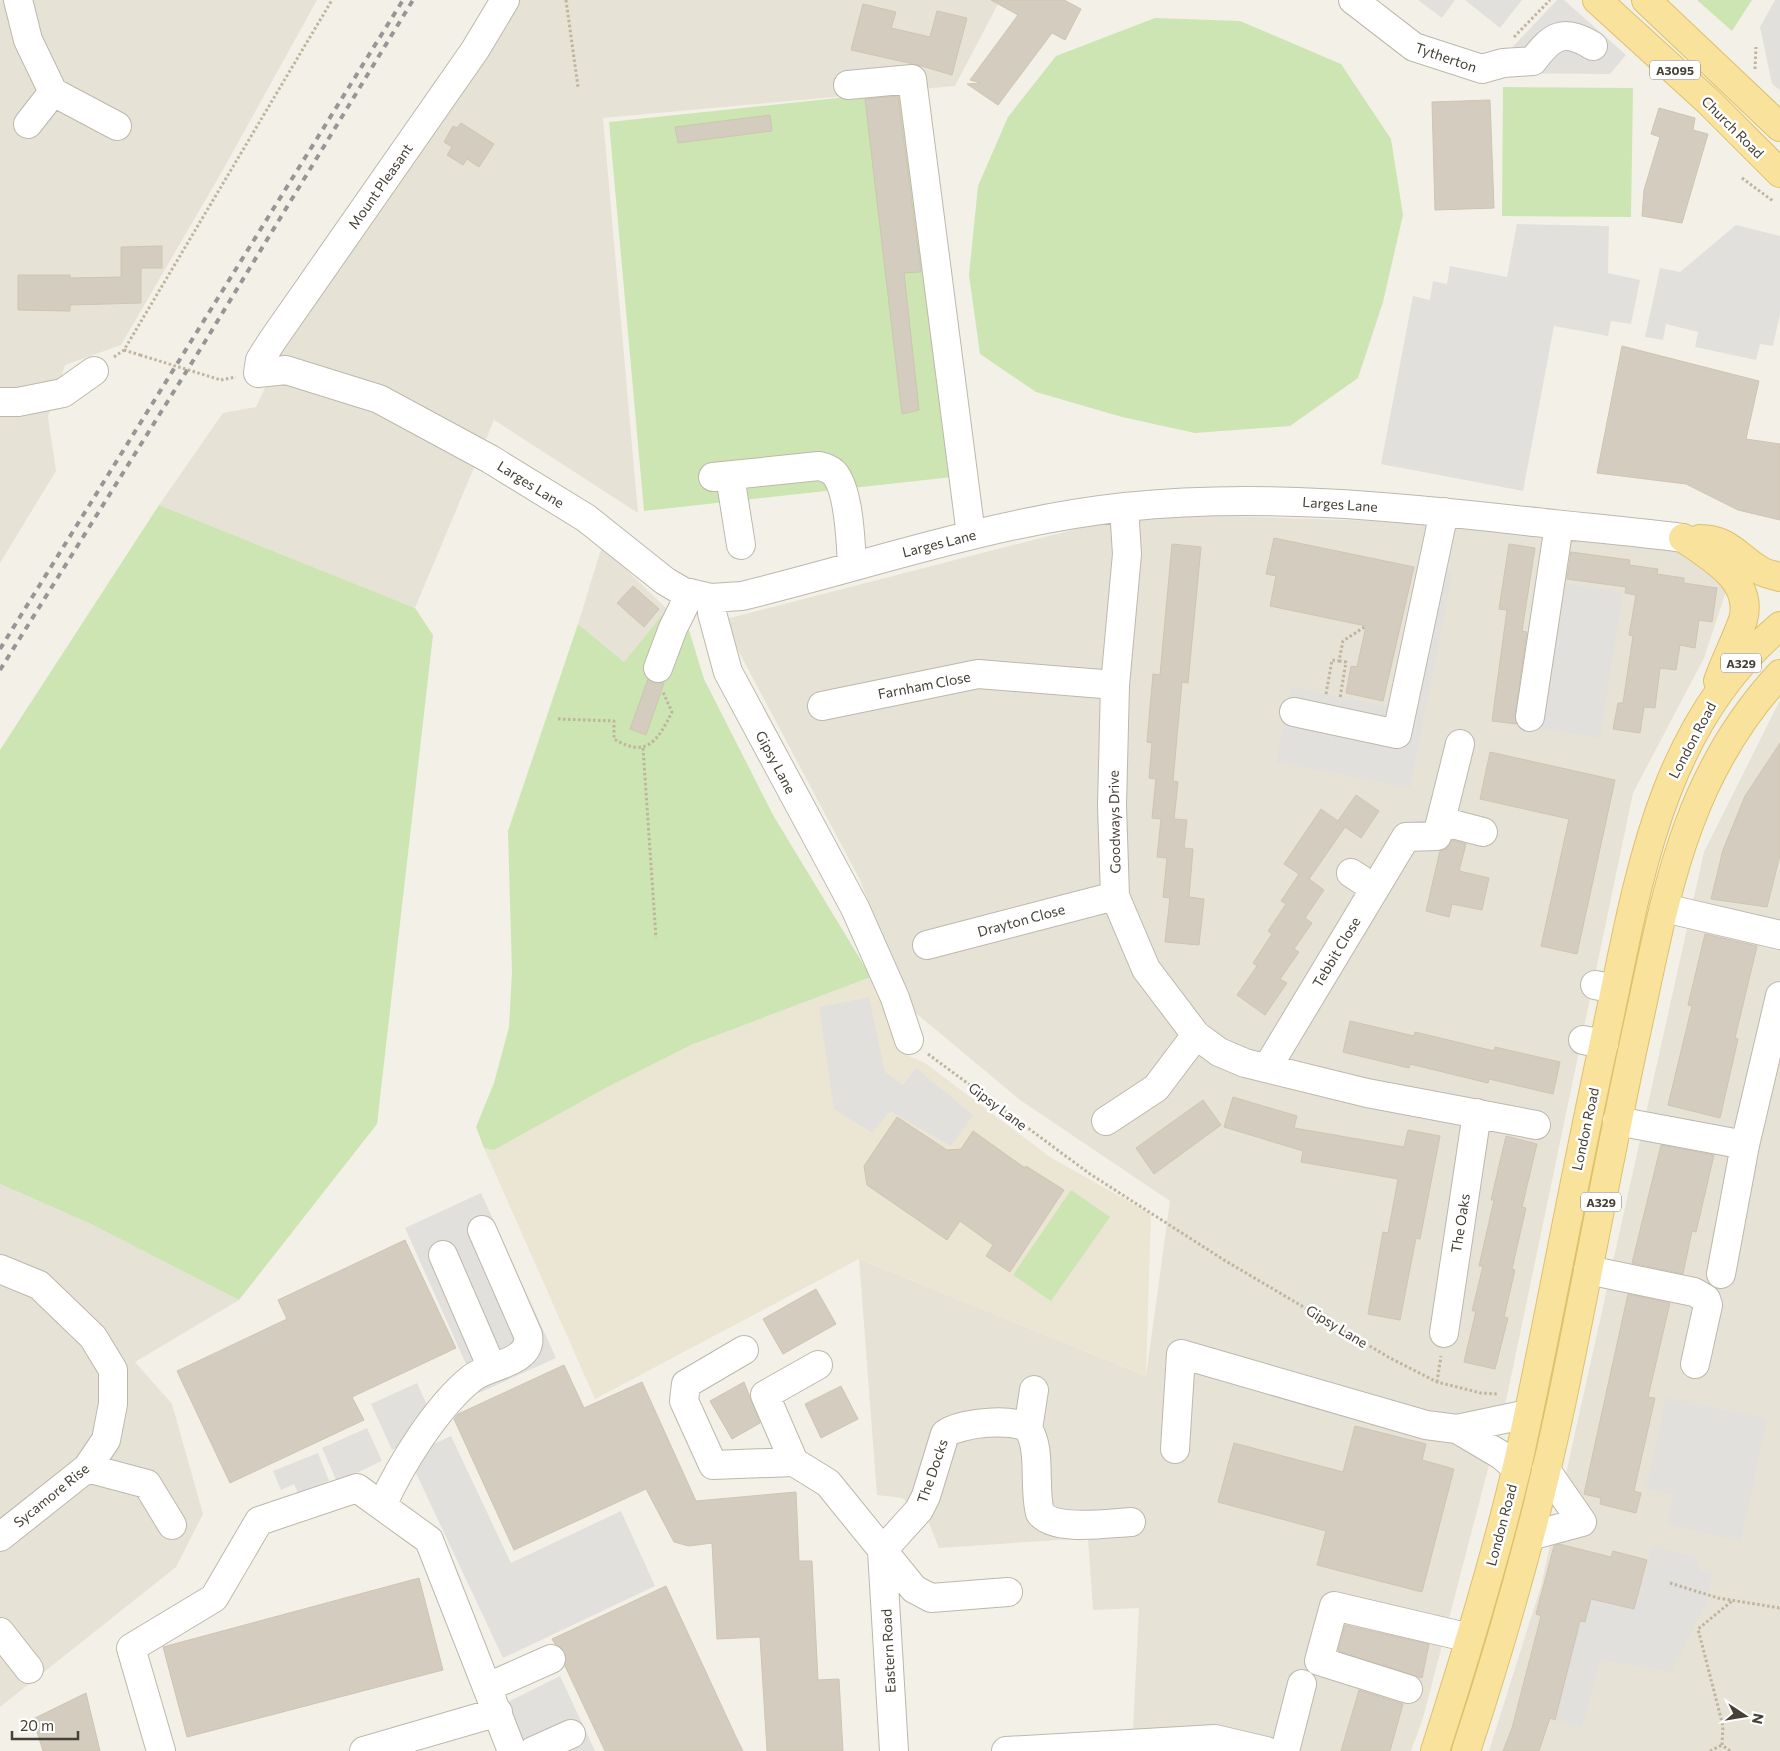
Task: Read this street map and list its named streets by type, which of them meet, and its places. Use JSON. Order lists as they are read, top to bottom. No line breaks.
{"streets":{"main road":["A3095","Church Road","A329","London Road"],"street":["Tytherton","Mount Pleasant","Larges Lane","Farnham Close","Gipsy Lane","Goodways Drive","Drayton Close","Tebbit Close","The Oaks","The Docks","Sycamore Rise","Eastern Road"]},"crossings":[["Mount Pleasant","Larges Lane"],["Larges Lane","Gipsy Lane"],["Larges Lane","Goodways Drive"],["Farnham Close","Goodways Drive"],["Goodways Drive","Drayton Close"],["Goodways Drive","Tebbit Close"],["The Docks","Eastern Road"]],"scale_bar":"20 m","north":"right"}
